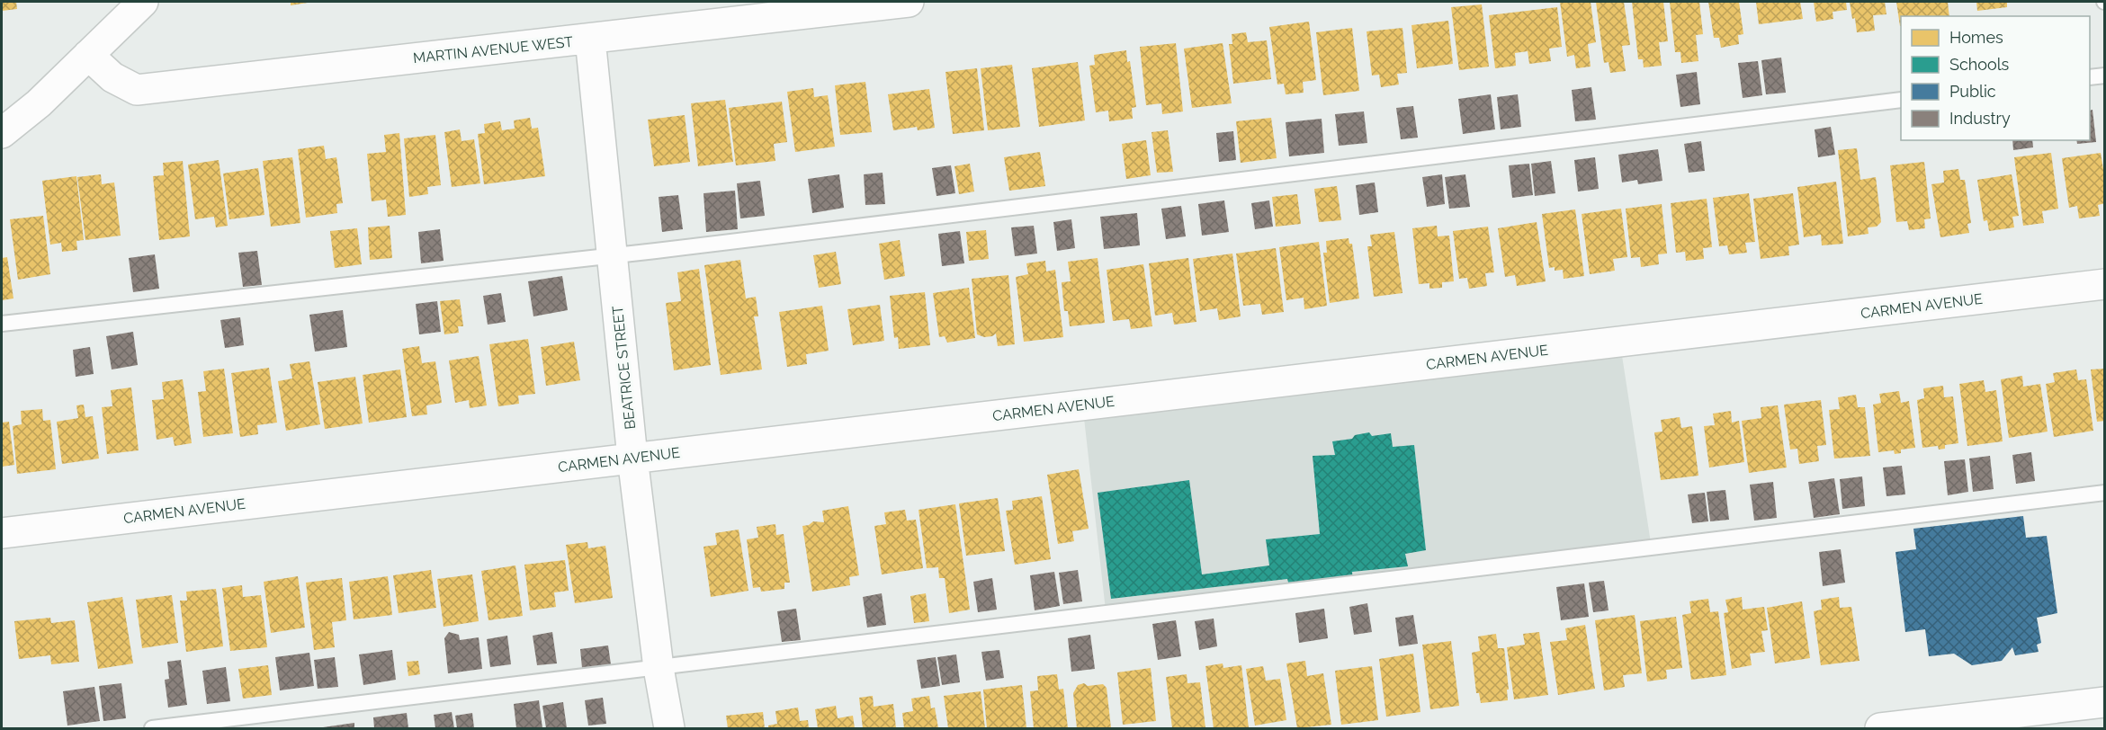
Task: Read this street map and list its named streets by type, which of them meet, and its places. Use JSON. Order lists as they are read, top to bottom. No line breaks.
{"streets":{"street":["MARTIN AVENUE WEST","CARMEN AVENUE","BEATRICE STREET"]},"crossings":[["MARTIN AVENUE WEST","BEATRICE STREET"],["CARMEN AVENUE","BEATRICE STREET"]],"legend":["Homes","Schools","Public","Industry"]}
